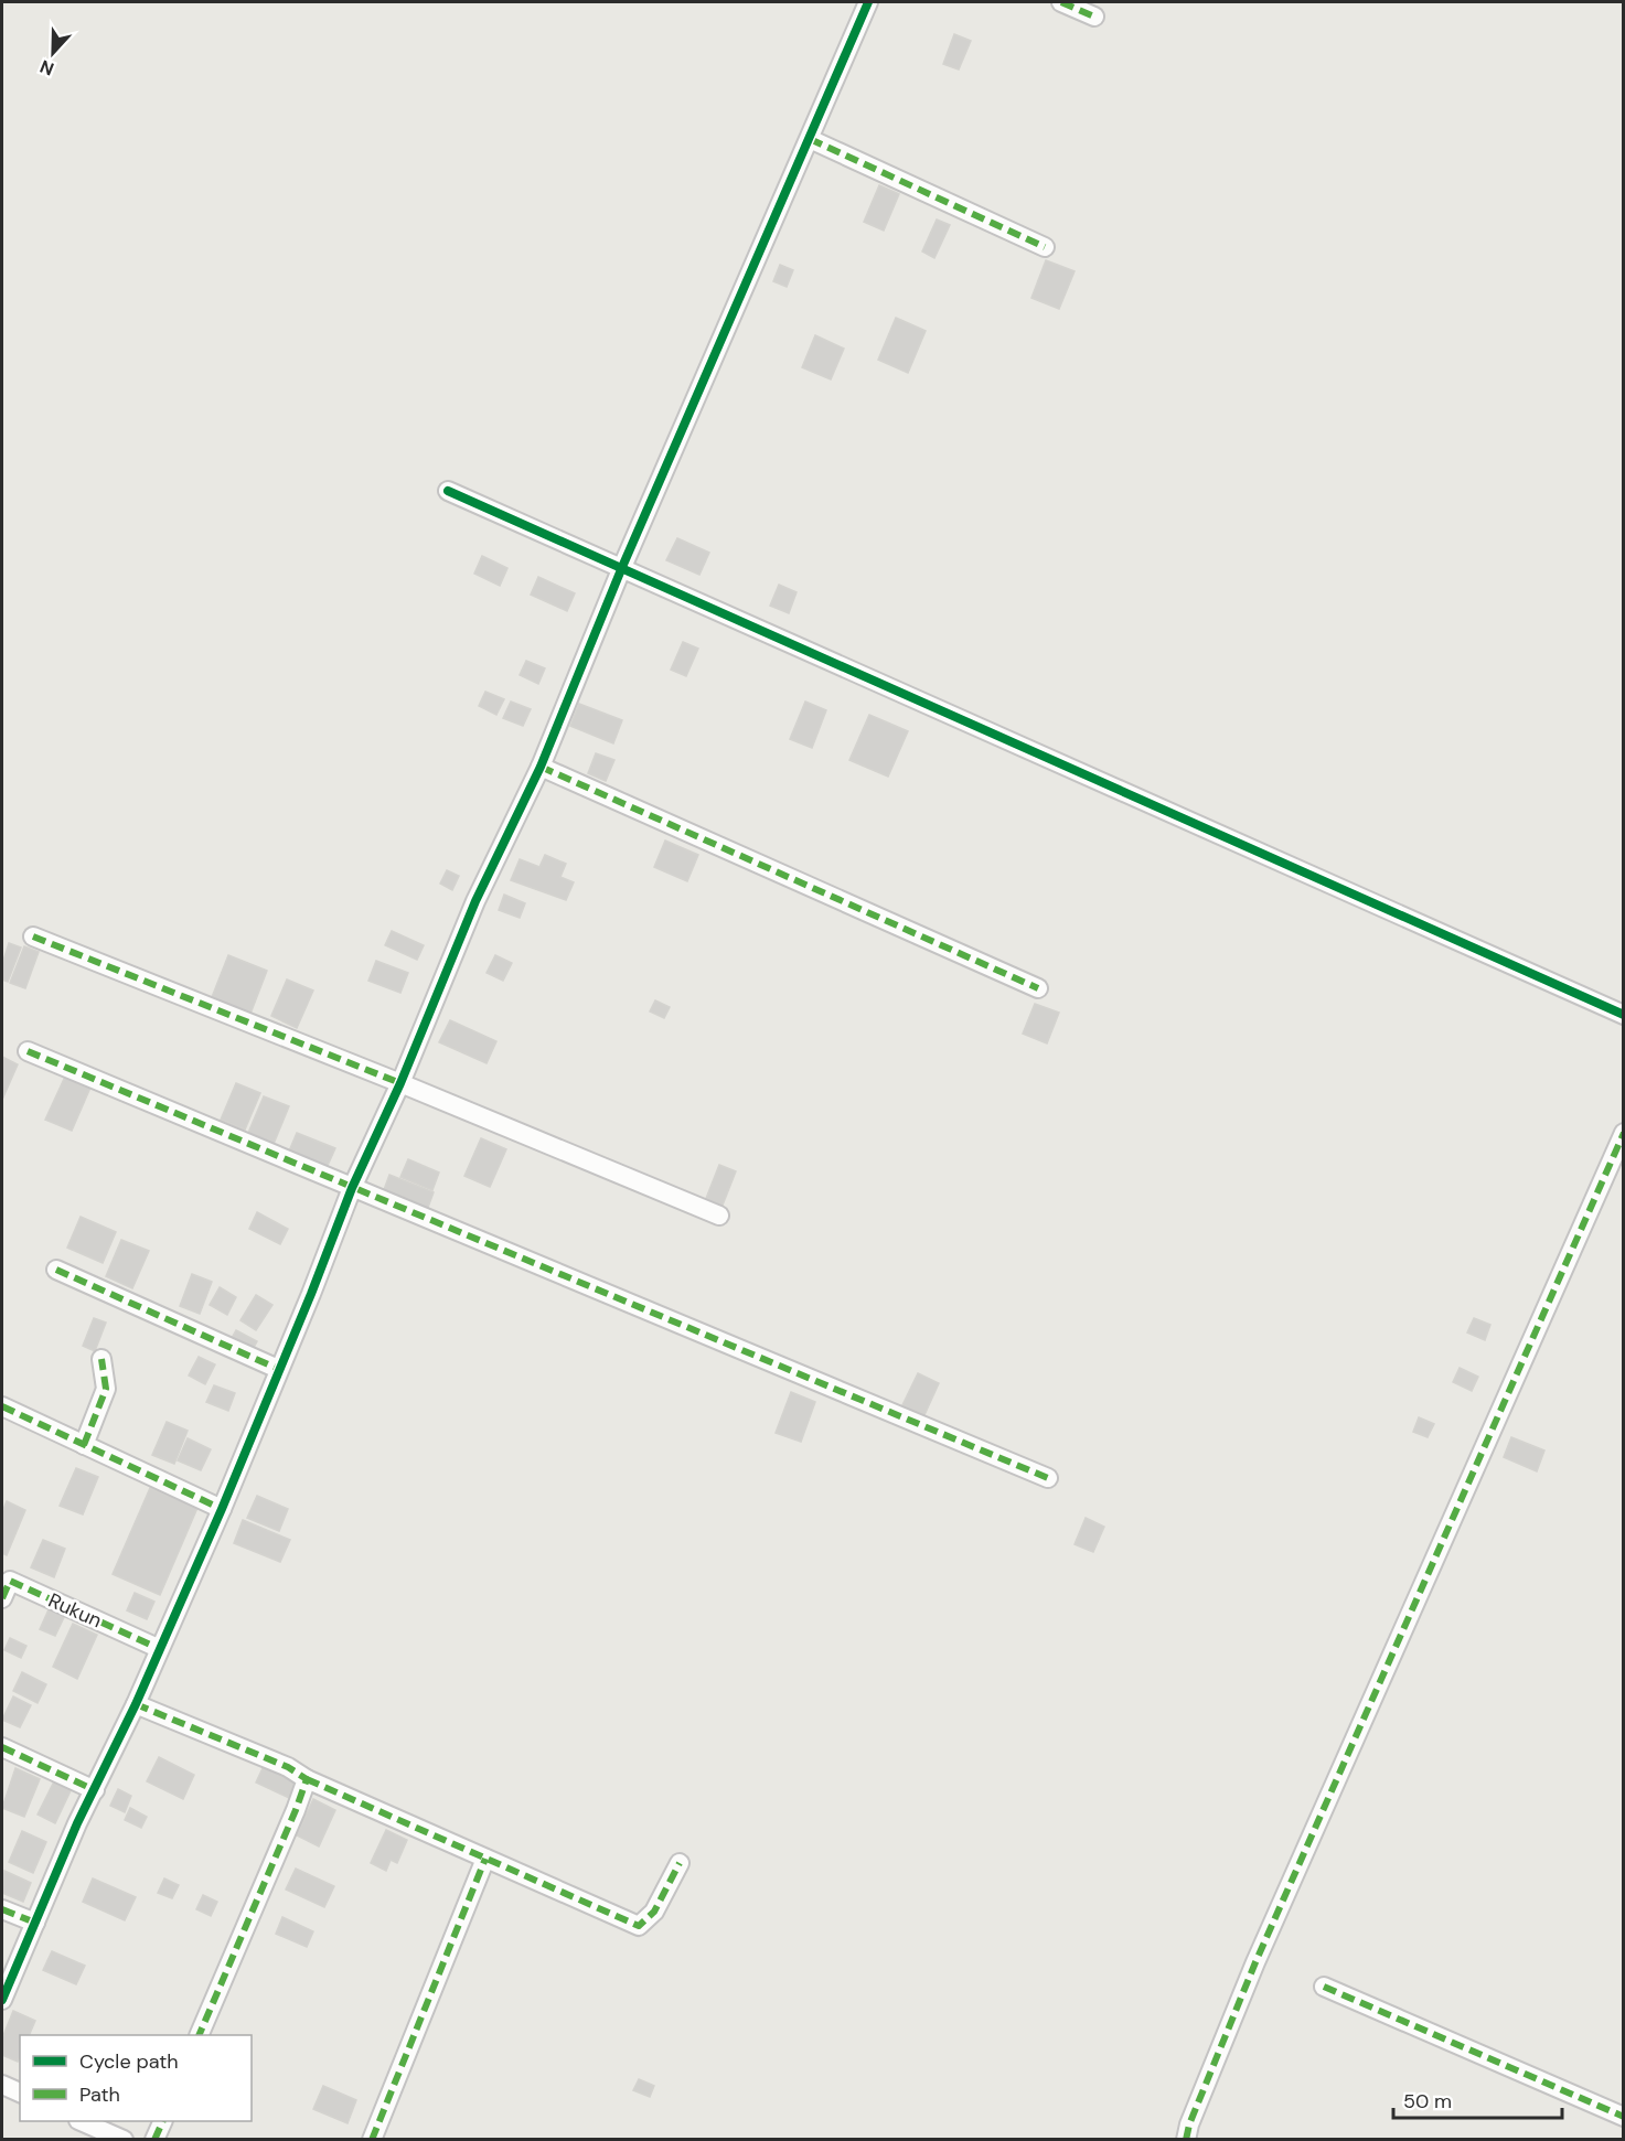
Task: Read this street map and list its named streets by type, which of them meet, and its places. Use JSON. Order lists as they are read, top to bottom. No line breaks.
{"streets":{"street":["Rukun"]},"legend":["Cycle path","Path"],"scale_bar":"50 m","north":"bottom"}
